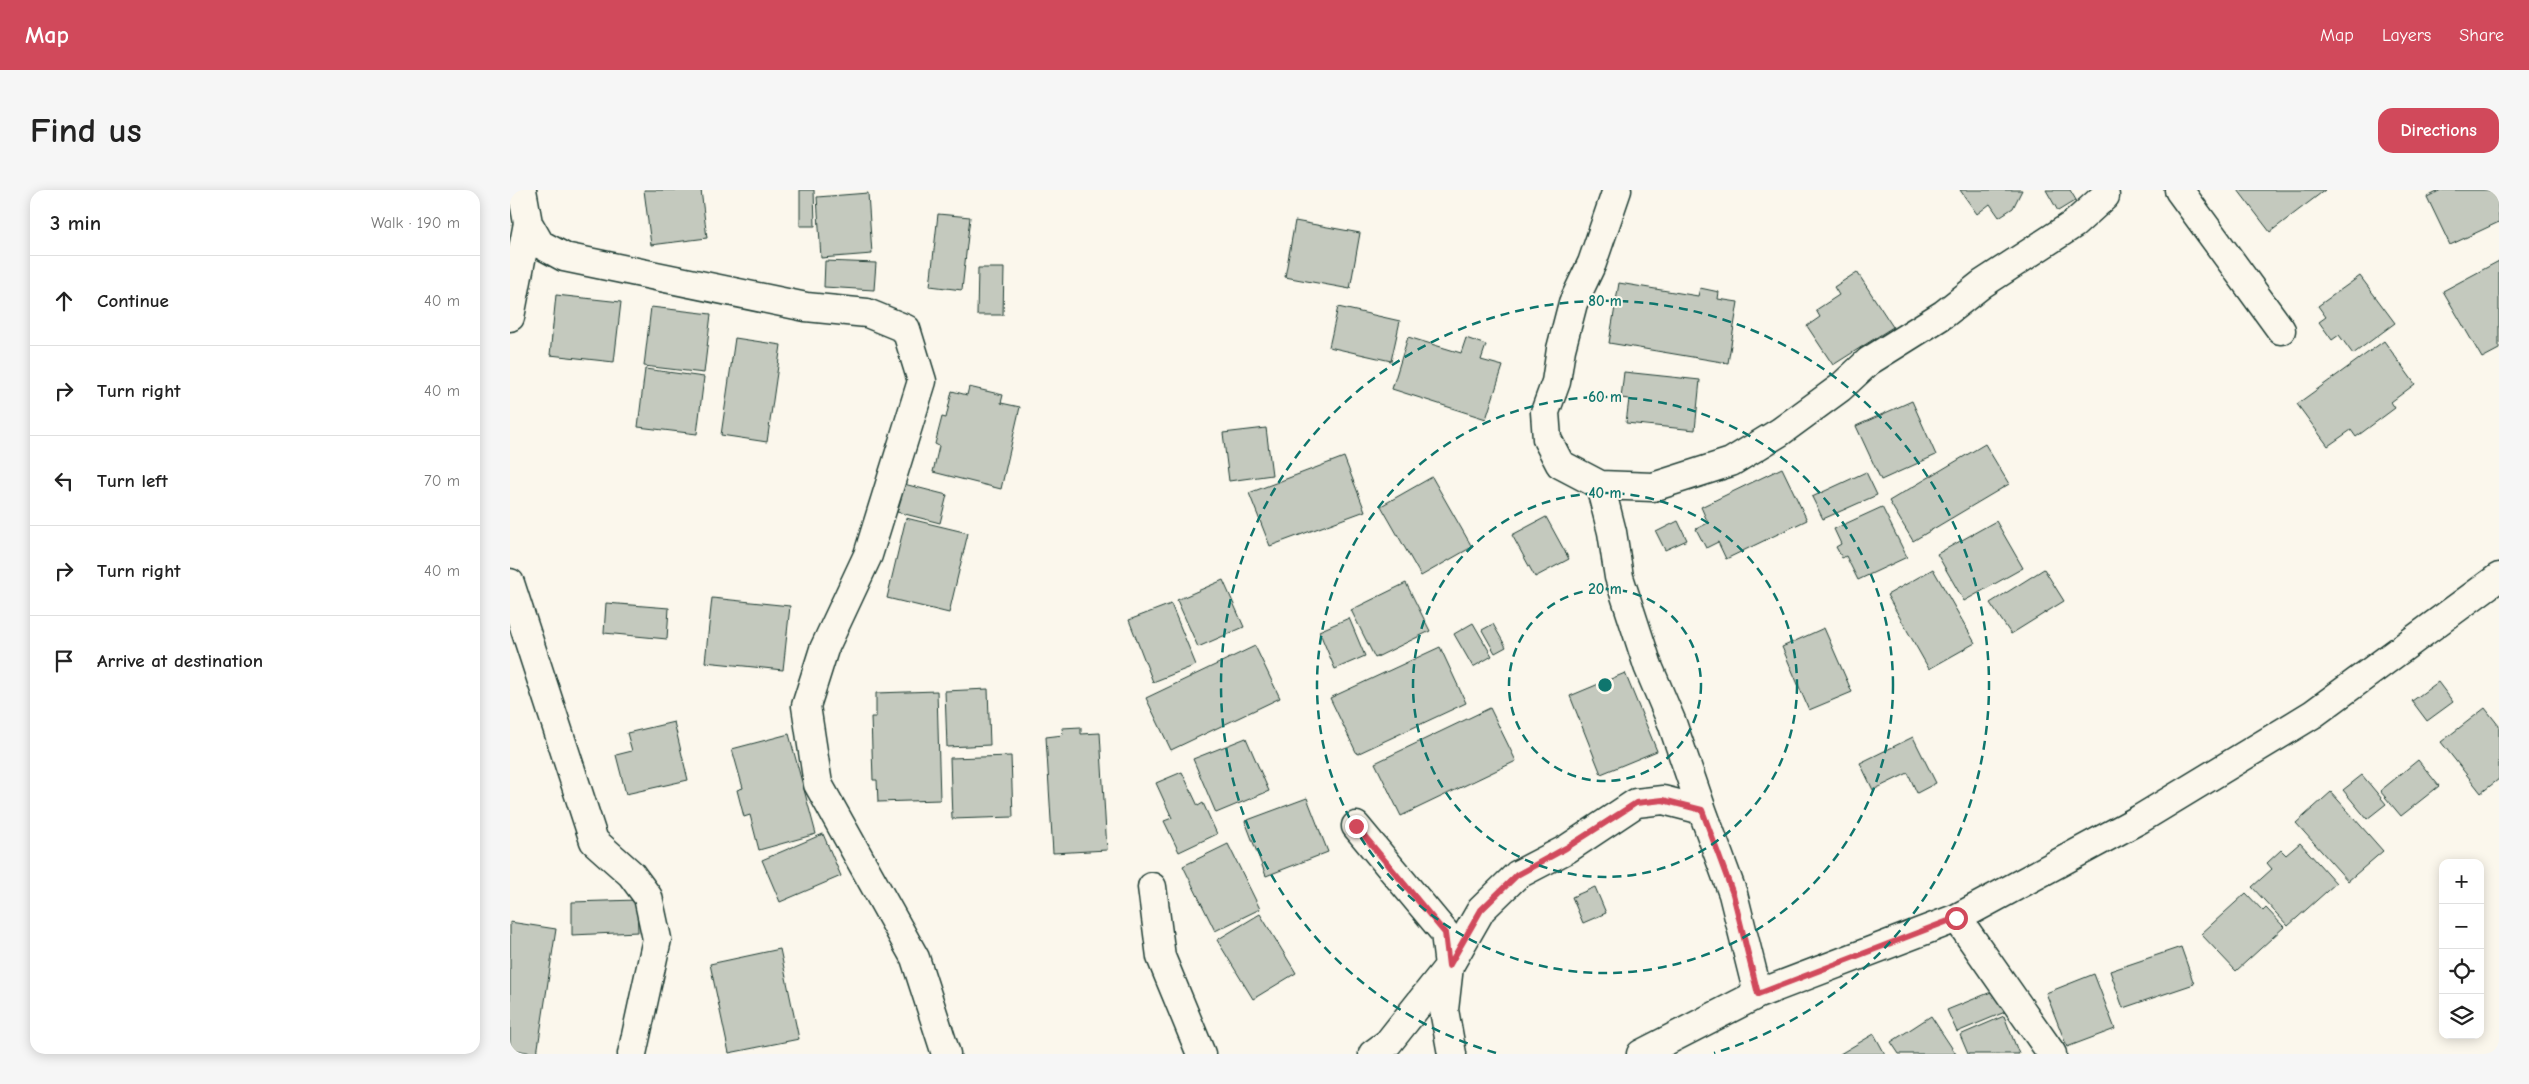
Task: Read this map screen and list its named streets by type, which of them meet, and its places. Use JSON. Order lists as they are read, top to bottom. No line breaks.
{"page":{"header":"Map","nav":["Map","Layers","Share"],"buttons":"Directions","title":"Find us","heading":["3 min","Walk · 190 m"],"list":[["Continue","40 m"],["Turn right","40 m"],["Turn left","70 m"],["Turn right","40 m"],"Arrive at destination"],"map_buttons":["+","−"]},"rings":["80 m","60 m","40 m","20 m"]}
